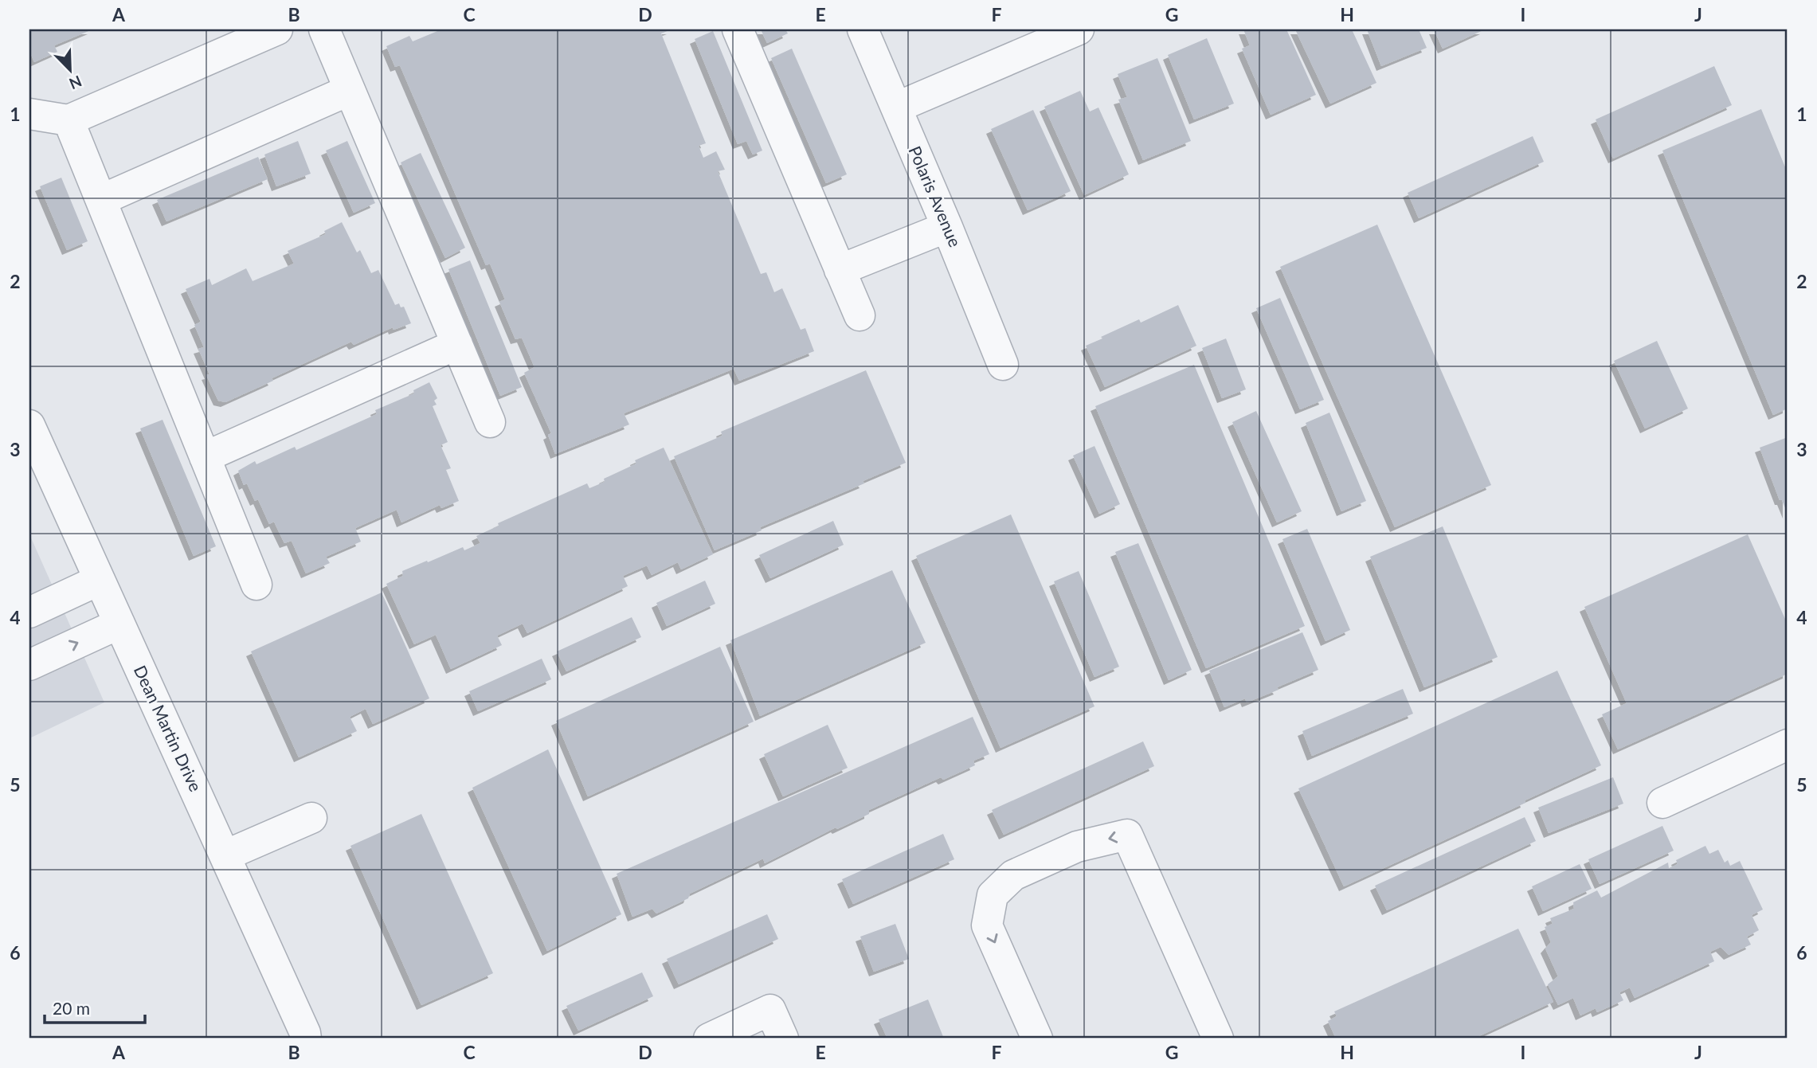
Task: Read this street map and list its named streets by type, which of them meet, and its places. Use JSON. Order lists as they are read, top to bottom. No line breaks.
{"streets":{"street":["Polaris Avenue","Dean Martin Drive"]},"scale_bar":"20 m","north":"bottom right","grid":{"columns":["A","B","C","D","E","F","G","H","I","J"],"rows":["1","2","3","4","5","6"]}}
